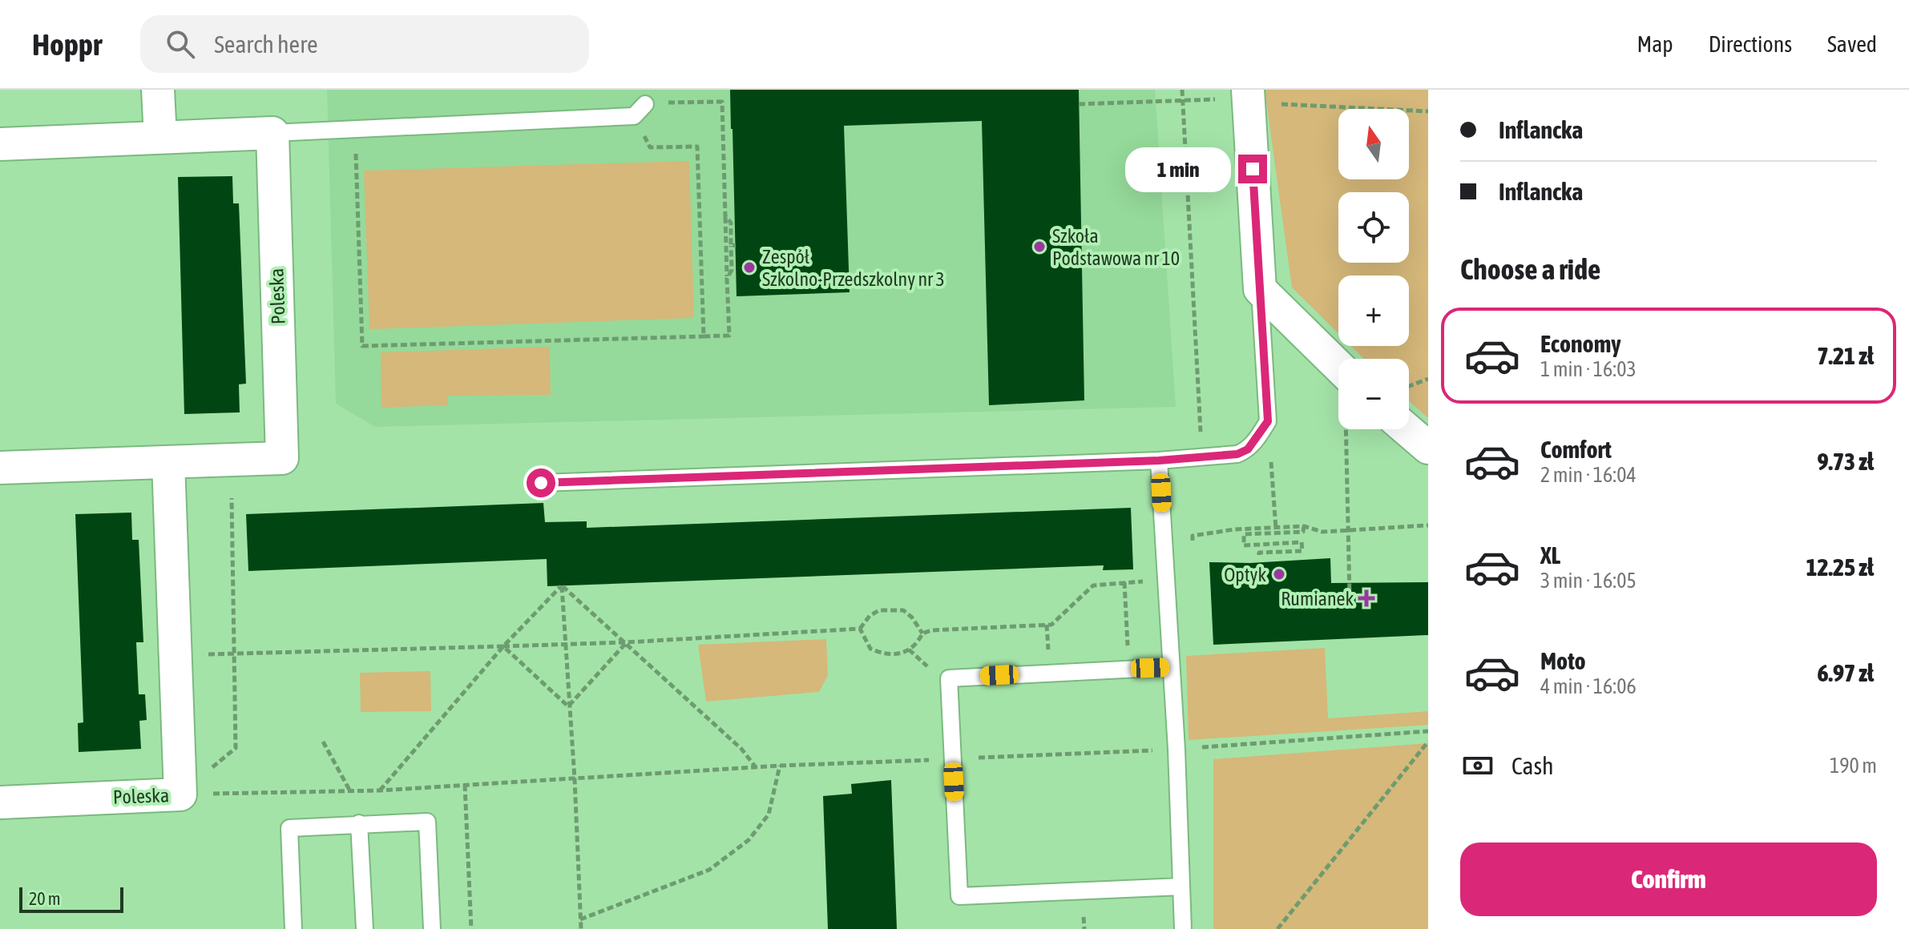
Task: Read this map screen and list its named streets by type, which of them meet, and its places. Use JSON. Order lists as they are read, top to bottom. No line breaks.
{"streets":{"street":["Poleska"]},"places":{"other":["Szkoła Podstawowa nr 10","Zespół Szkolno-Przedszkolny nr 3","Optyk"],"health":["Rumianek"]},"scale_bar":"20 m","north":"top","page":{"header":"Hoppr","search":"Search here","nav":["Map","Directions","Saved"],"banner":["Inflancka","Inflancka"],"map_buttons":["+","−"],"bubble":"1 min","heading":"Choose a ride","list":[{"name":"Economy","note":"1 min · 16:03","value":"7.21 zł"},{"name":"Comfort","note":"2 min · 16:04","value":"9.73 zł"},{"name":"XL","note":"3 min · 16:05","value":"12.25 zł"},{"name":"Moto","note":"4 min · 16:06","value":"6.97 zł"}],"pay":["Cash","190 m"],"buttons":"Confirm","scale":"20 m"}}
